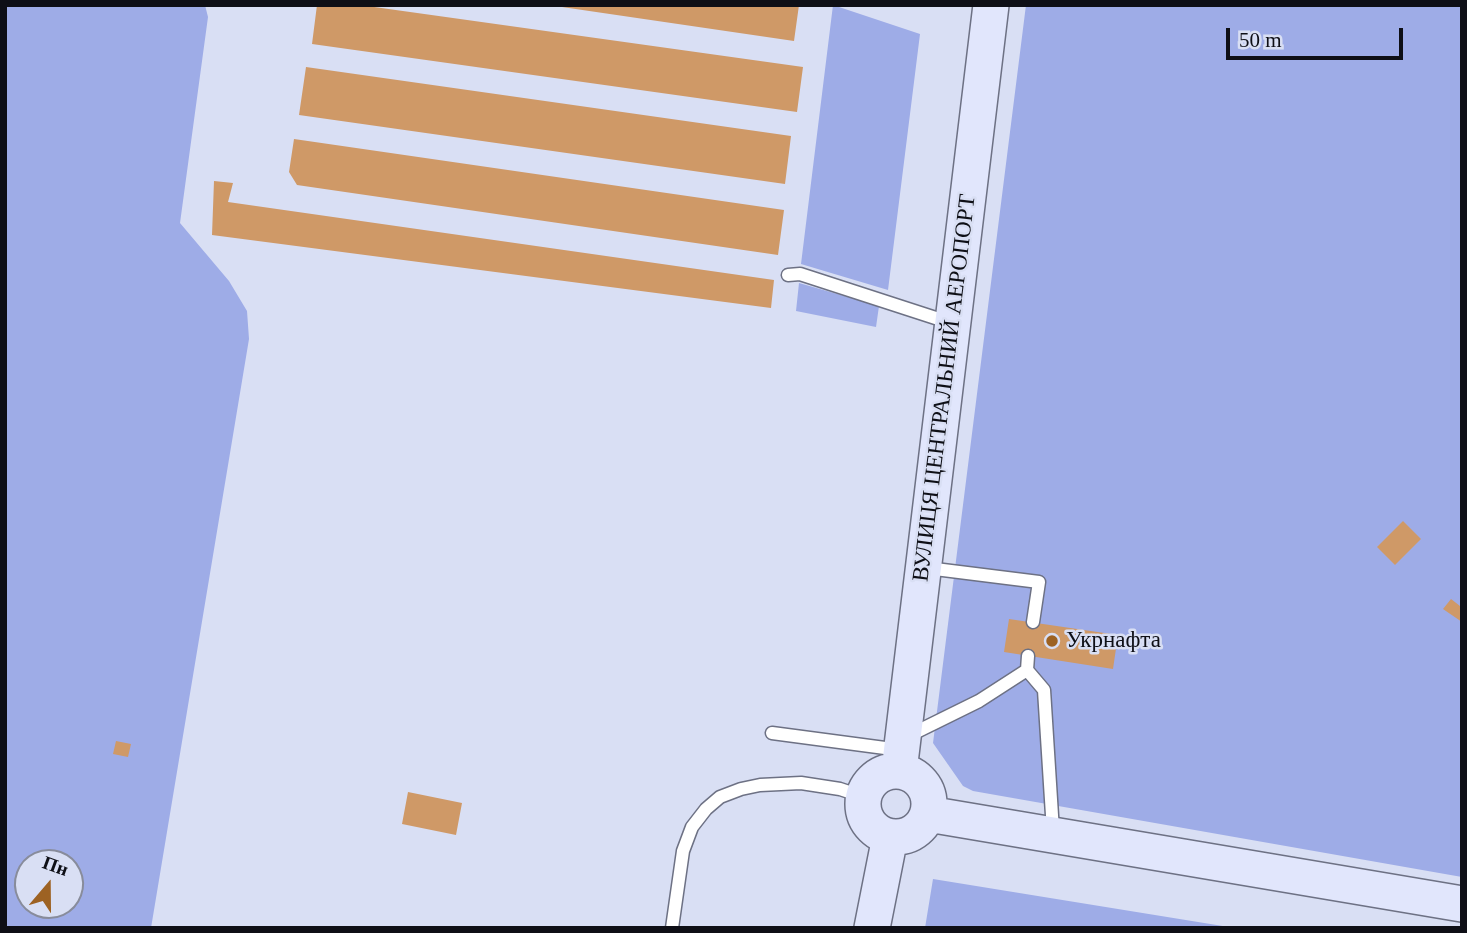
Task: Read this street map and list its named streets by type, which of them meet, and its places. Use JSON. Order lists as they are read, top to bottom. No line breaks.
{"streets":{"main road":["ВУЛИЦЯ ЦЕНТРАЛЬНИЙ АЕРОПОРТ"]},"places":["Укрнафта"],"scale_bar":"50 m","north":"top"}
